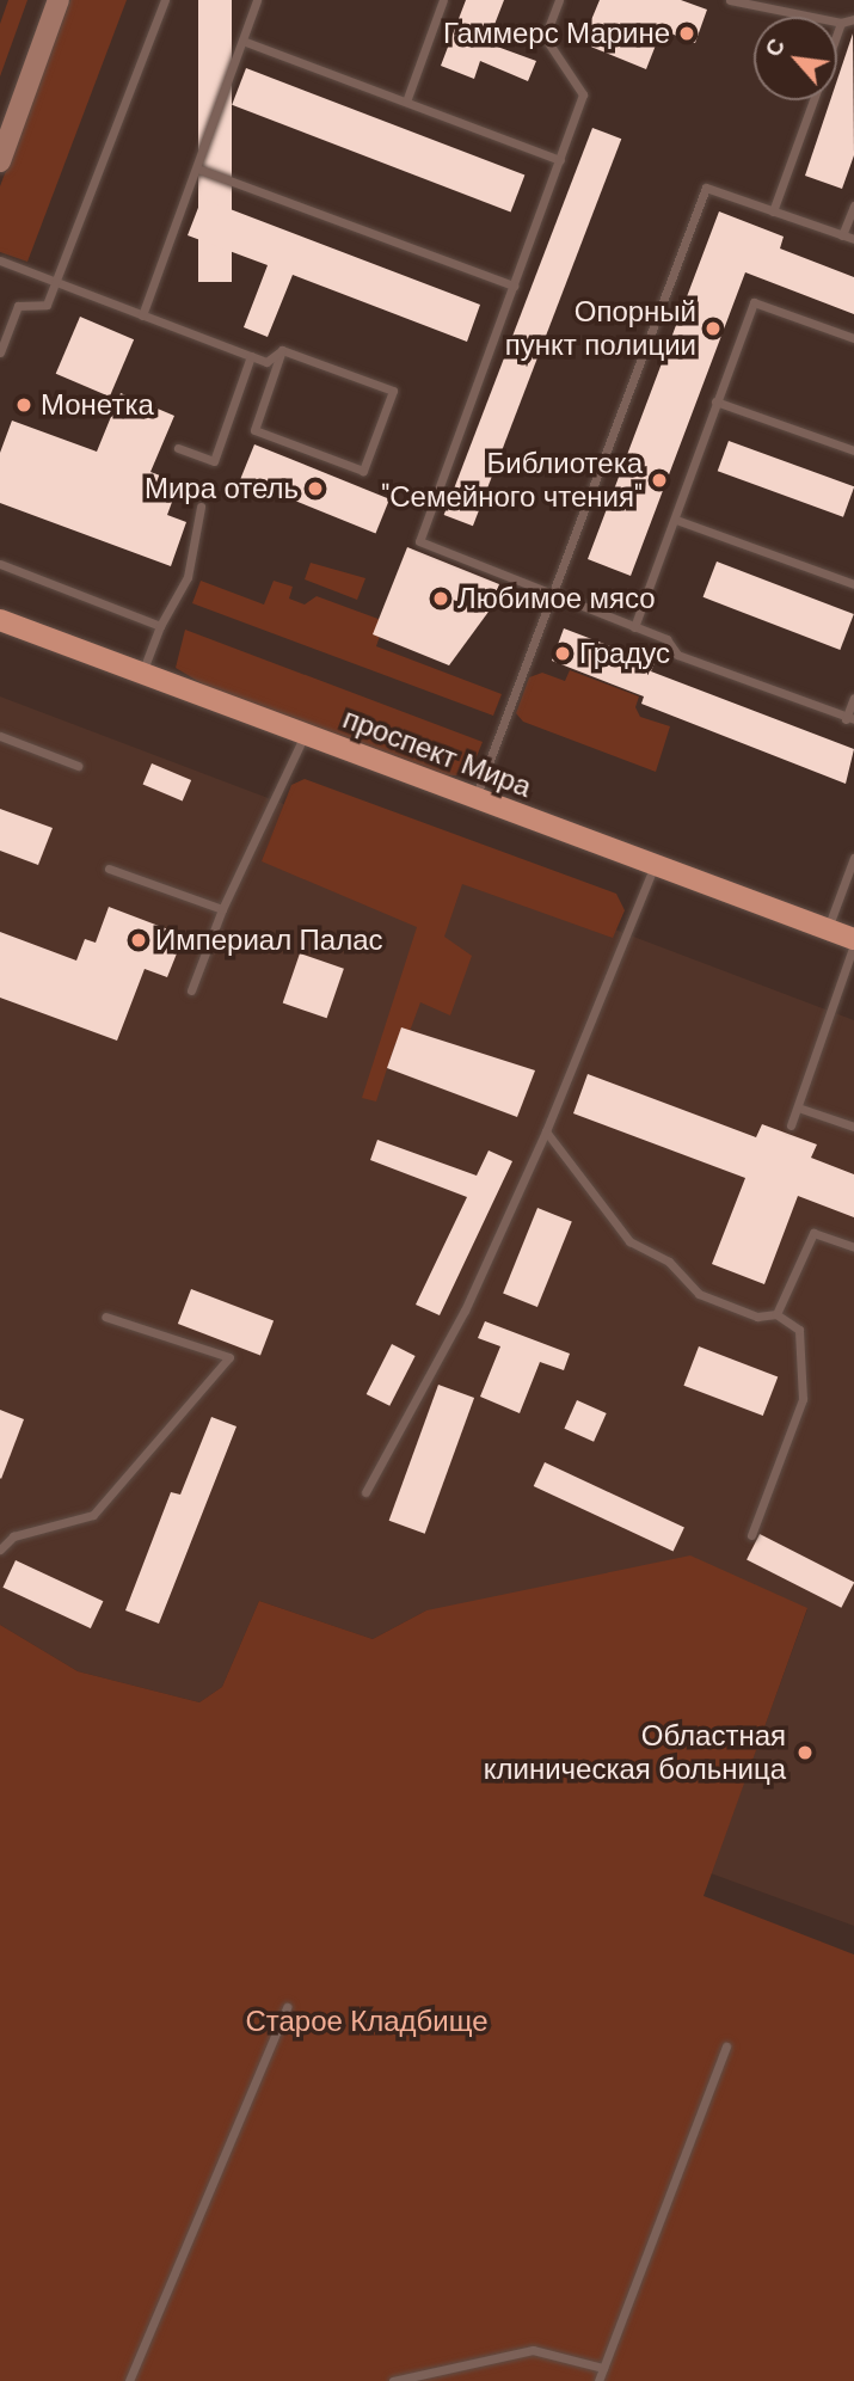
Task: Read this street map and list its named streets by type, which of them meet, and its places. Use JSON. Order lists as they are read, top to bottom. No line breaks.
{"streets":{"main road":["проспект Мира"]},"parks":["Старое Кладбище"],"places":["Гаммерс Марине","Опорный пункт полиции","Монетка","Библиотека \"Семейного чтения\"","Мира отель","Любимое мясо","Градус","Империал Палас","Областная клиническая больница"],"north":"top left"}
